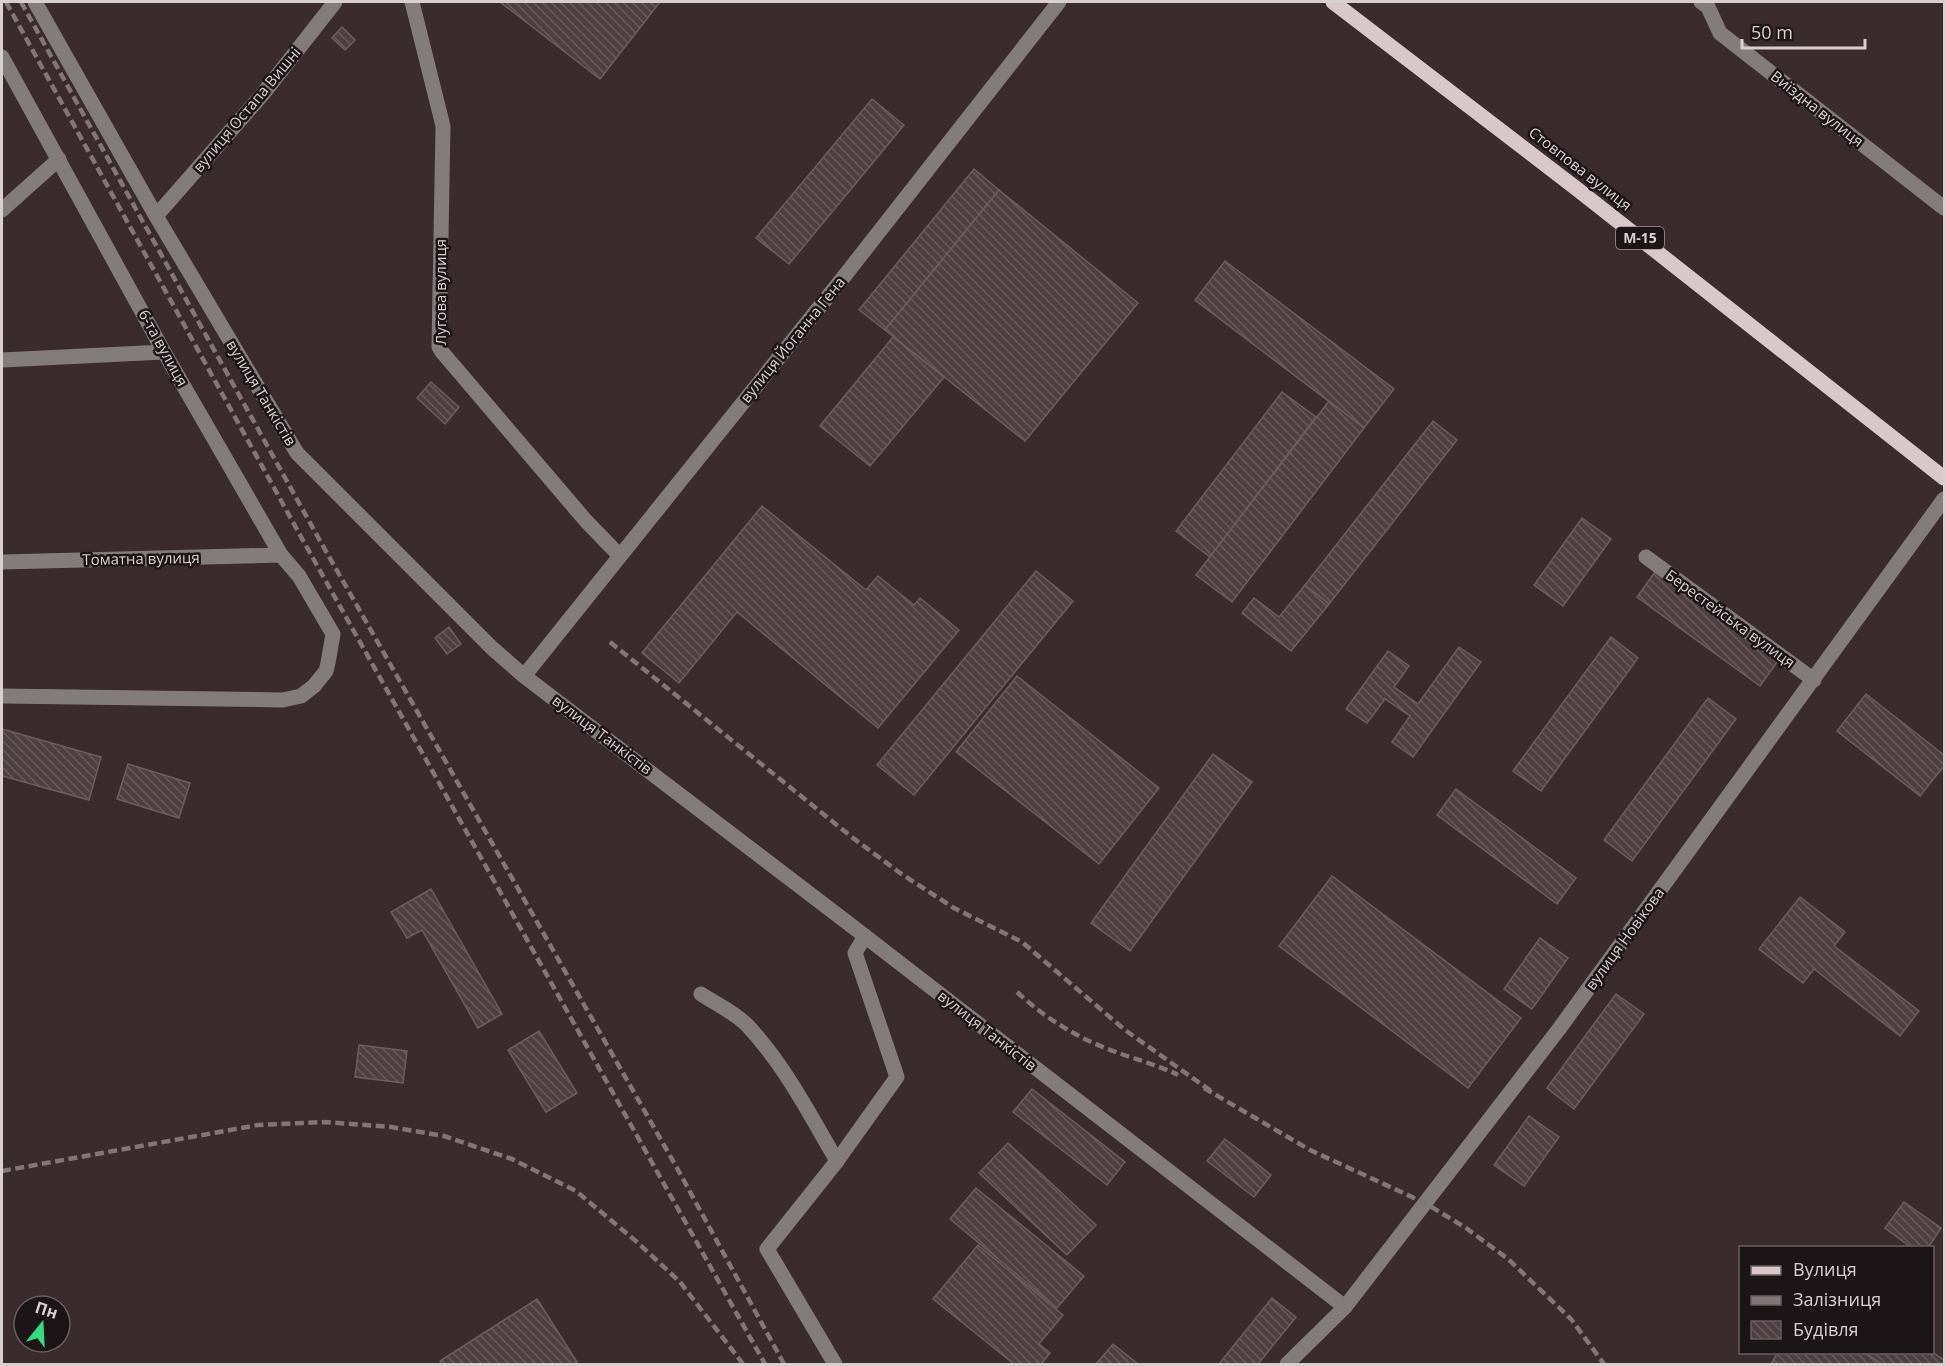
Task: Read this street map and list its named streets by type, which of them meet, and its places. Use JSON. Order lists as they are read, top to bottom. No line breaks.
{"streets":{"main road":["Стовпова вулиця","М-15"],"street":["Виїздна вулиця","вулиця Остапа Вишні","Лугова вулиця","вулиця Йоганна Гена","6-та вулиця","вулиця Танкістів","Томатна вулиця","Берестейська вулиця","вулиця Новікова"]},"crossings":[["вулиця Остапа Вишні","вулиця Танкістів"],["Лугова вулиця","вулиця Йоганна Гена"],["вулиця Йоганна Гена","вулиця Танкістів"],["6-та вулиця","Томатна вулиця"],["вулиця Танкістів","вулиця Новікова"],["Берестейська вулиця","вулиця Новікова"]],"legend":["Вулиця","Залізниця","Будівля"],"scale_bar":"50 m","north":"top"}
